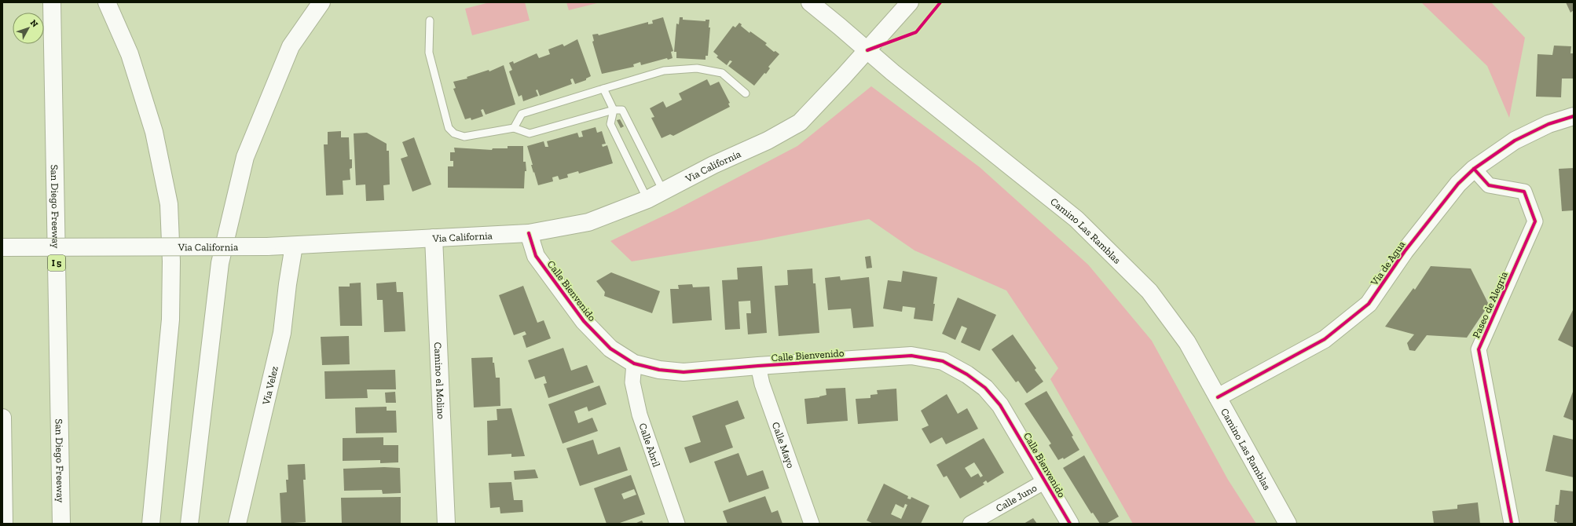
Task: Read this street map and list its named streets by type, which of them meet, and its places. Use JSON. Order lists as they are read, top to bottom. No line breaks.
{"streets":{"main road":["Via California","San Diego Freeway","Camino Las Ramblas","I 5","Via de Agua","Calle Bienvenido","Camino el Molino","Via Velez"],"street":["Paseo de Alegria","Calle Abril","Calle Mayo","Calle Juno"]},"crossings":[["Via California","Camino Las Ramblas"],["Via California","Calle Bienvenido"],["Via California","Camino el Molino"],["Via California","Via Velez"],["Camino Las Ramblas","Via de Agua"],["Via de Agua","Paseo de Alegria"],["Calle Bienvenido","Calle Abril"],["Calle Bienvenido","Calle Mayo"],["Calle Bienvenido","Calle Juno"]],"north":"top right"}
